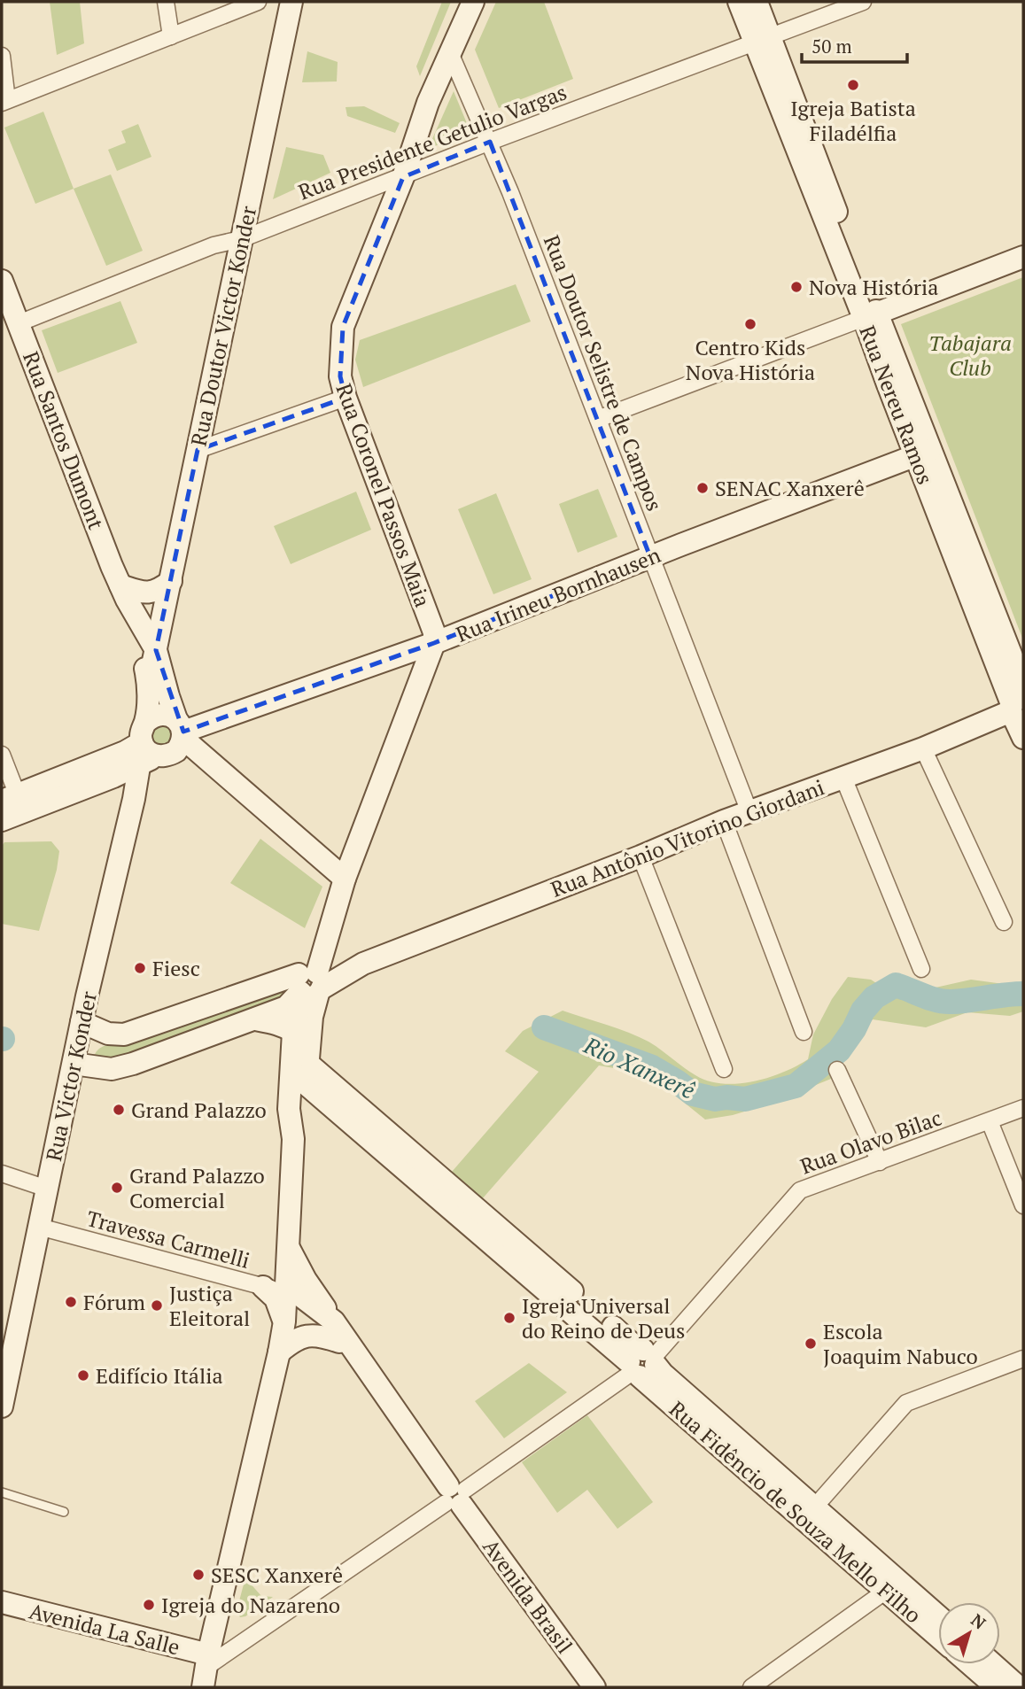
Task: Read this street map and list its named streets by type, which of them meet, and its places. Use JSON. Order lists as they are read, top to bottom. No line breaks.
{"streets":{"street":["Rua Presidente Getulio Vargas","Rua Doutor Victor Konder","Rua Doutor Selistre de Campos","Rua Nereu Ramos","Rua Santos Dumont","Rua Coronel Passos Maia","Rua Irineu Bornhausen","Rua Antônio Vitorino Giordani","Rua Victor Konder","Rua Olavo Bilac","Travessa Carmelli","Rua Fidêncio de Souza Mello Filho","Avenida Brasil","Avenida La Salle"]},"crossings":[["Rua Presidente Getulio Vargas","Rua Doutor Victor Konder"],["Rua Presidente Getulio Vargas","Rua Doutor Selistre de Campos"],["Rua Presidente Getulio Vargas","Rua Nereu Ramos"],["Rua Presidente Getulio Vargas","Rua Santos Dumont"],["Rua Presidente Getulio Vargas","Rua Coronel Passos Maia"],["Rua Doutor Victor Konder","Rua Santos Dumont"],["Rua Doutor Selistre de Campos","Rua Coronel Passos Maia"],["Rua Doutor Selistre de Campos","Rua Irineu Bornhausen"],["Rua Doutor Selistre de Campos","Rua Antônio Vitorino Giordani"],["Rua Nereu Ramos","Rua Irineu Bornhausen"],["Rua Nereu Ramos","Rua Antônio Vitorino Giordani"],["Rua Santos Dumont","Rua Irineu Bornhausen"],["Rua Santos Dumont","Rua Victor Konder"],["Rua Coronel Passos Maia","Rua Irineu Bornhausen"],["Rua Irineu Bornhausen","Rua Victor Konder"],["Rua Antônio Vitorino Giordani","Rua Victor Konder"],["Rua Victor Konder","Travessa Carmelli"],["Rua Olavo Bilac","Rua Fidêncio de Souza Mello Filho"],["Rua Olavo Bilac","Avenida Brasil"],["Rua Olavo Bilac","Avenida La Salle"],["Travessa Carmelli","Avenida Brasil"]],"water":["Rio Xanxerê"],"parks":["Tabajara Club"],"places":["Igreja Batista Filadélfia","Nova História","Centro Kids Nova História","SENAC Xanxerê","Fiesc","Grand Palazzo","Grand Palazzo Comercial","Fórum","Justiça Eleitoral","Igreja Universal do Reino de Deus","Escola Joaquim Nabuco","Edifício Itália","SESC Xanxerê","Igreja do Nazareno"],"scale_bar":"50 m","north":"top right"}
